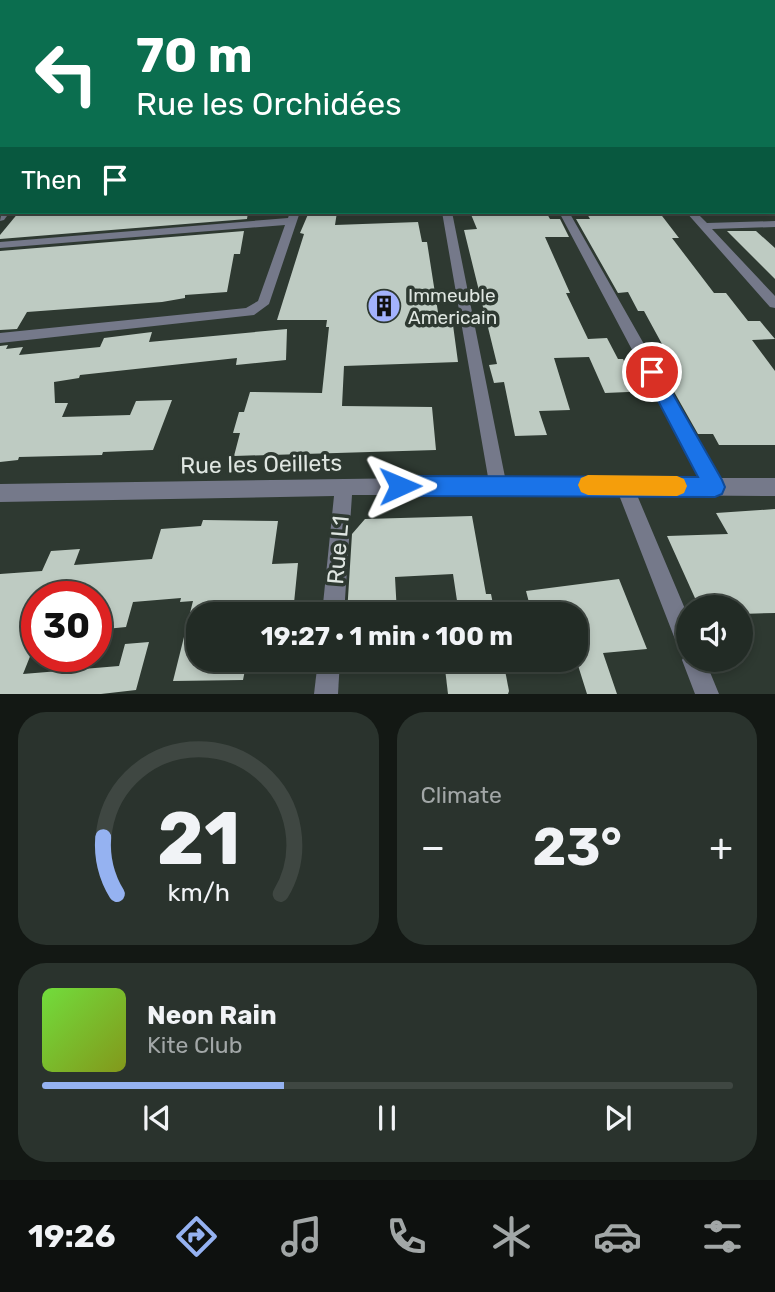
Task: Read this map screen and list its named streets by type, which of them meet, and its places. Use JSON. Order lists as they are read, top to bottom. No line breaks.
{"streets":{"street":["Rue les Oeillets","Rue L1"]},"crossings":[["Rue les Oeillets","Rue L1"]],"places":{"building":["Immeuble Americain"]},"page":{"turn":["70 m","Rue les Orchidées"],"then":"Then","limit":"30","trip":"19:27 · 1 min · 100 m","tile":"Climate","heat":["−","23°","+"],"song":["Neon Rain","Kite Club"],"tabs":"19:26","gauge":["21","km/h"]}}
